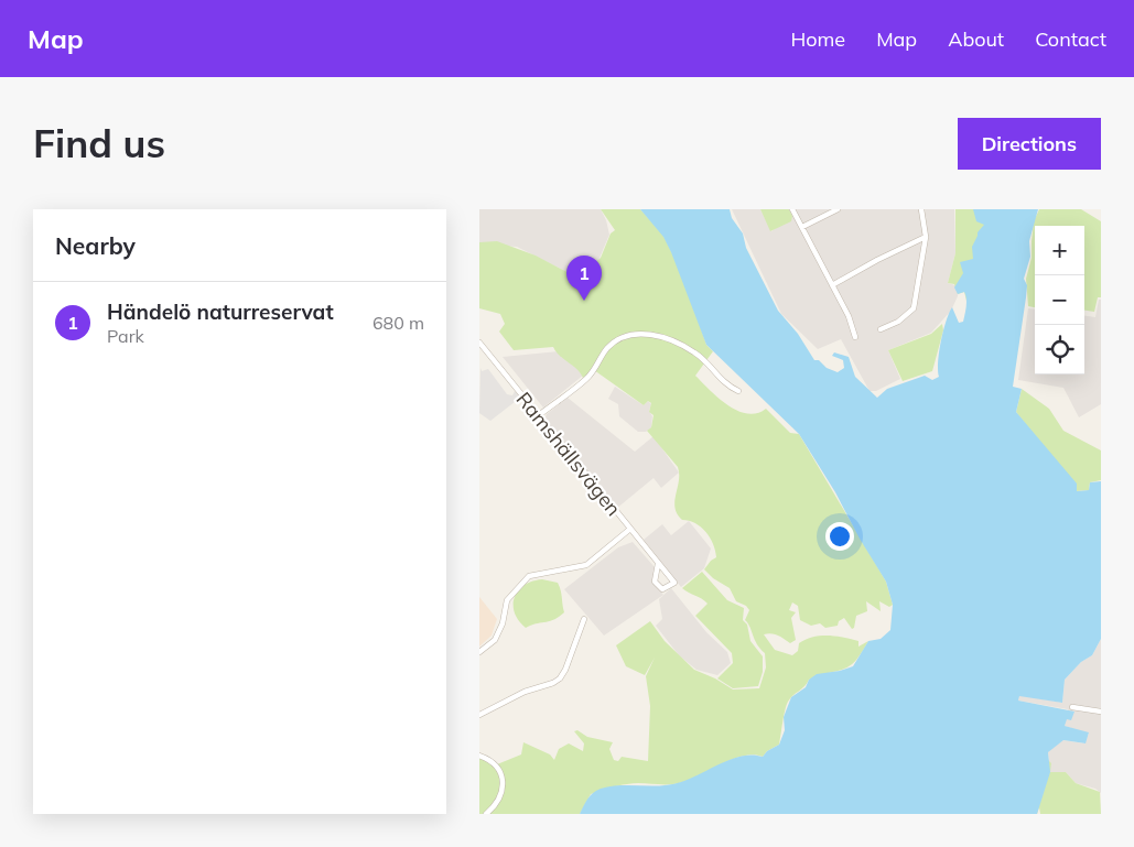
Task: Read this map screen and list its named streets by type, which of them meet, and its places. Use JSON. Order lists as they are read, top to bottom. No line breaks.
{"streets":{"street":["Ramshällsvägen"]},"page":{"header":"Map","nav":["Home","Map","About","Contact"],"buttons":"Directions","title":"Find us","heading":"Nearby","map_buttons":["+","−"],"pins":"1","list":[{"mark":"1","name":"Händelö naturreservat","note":"Park","value":"680 m"}]}}
